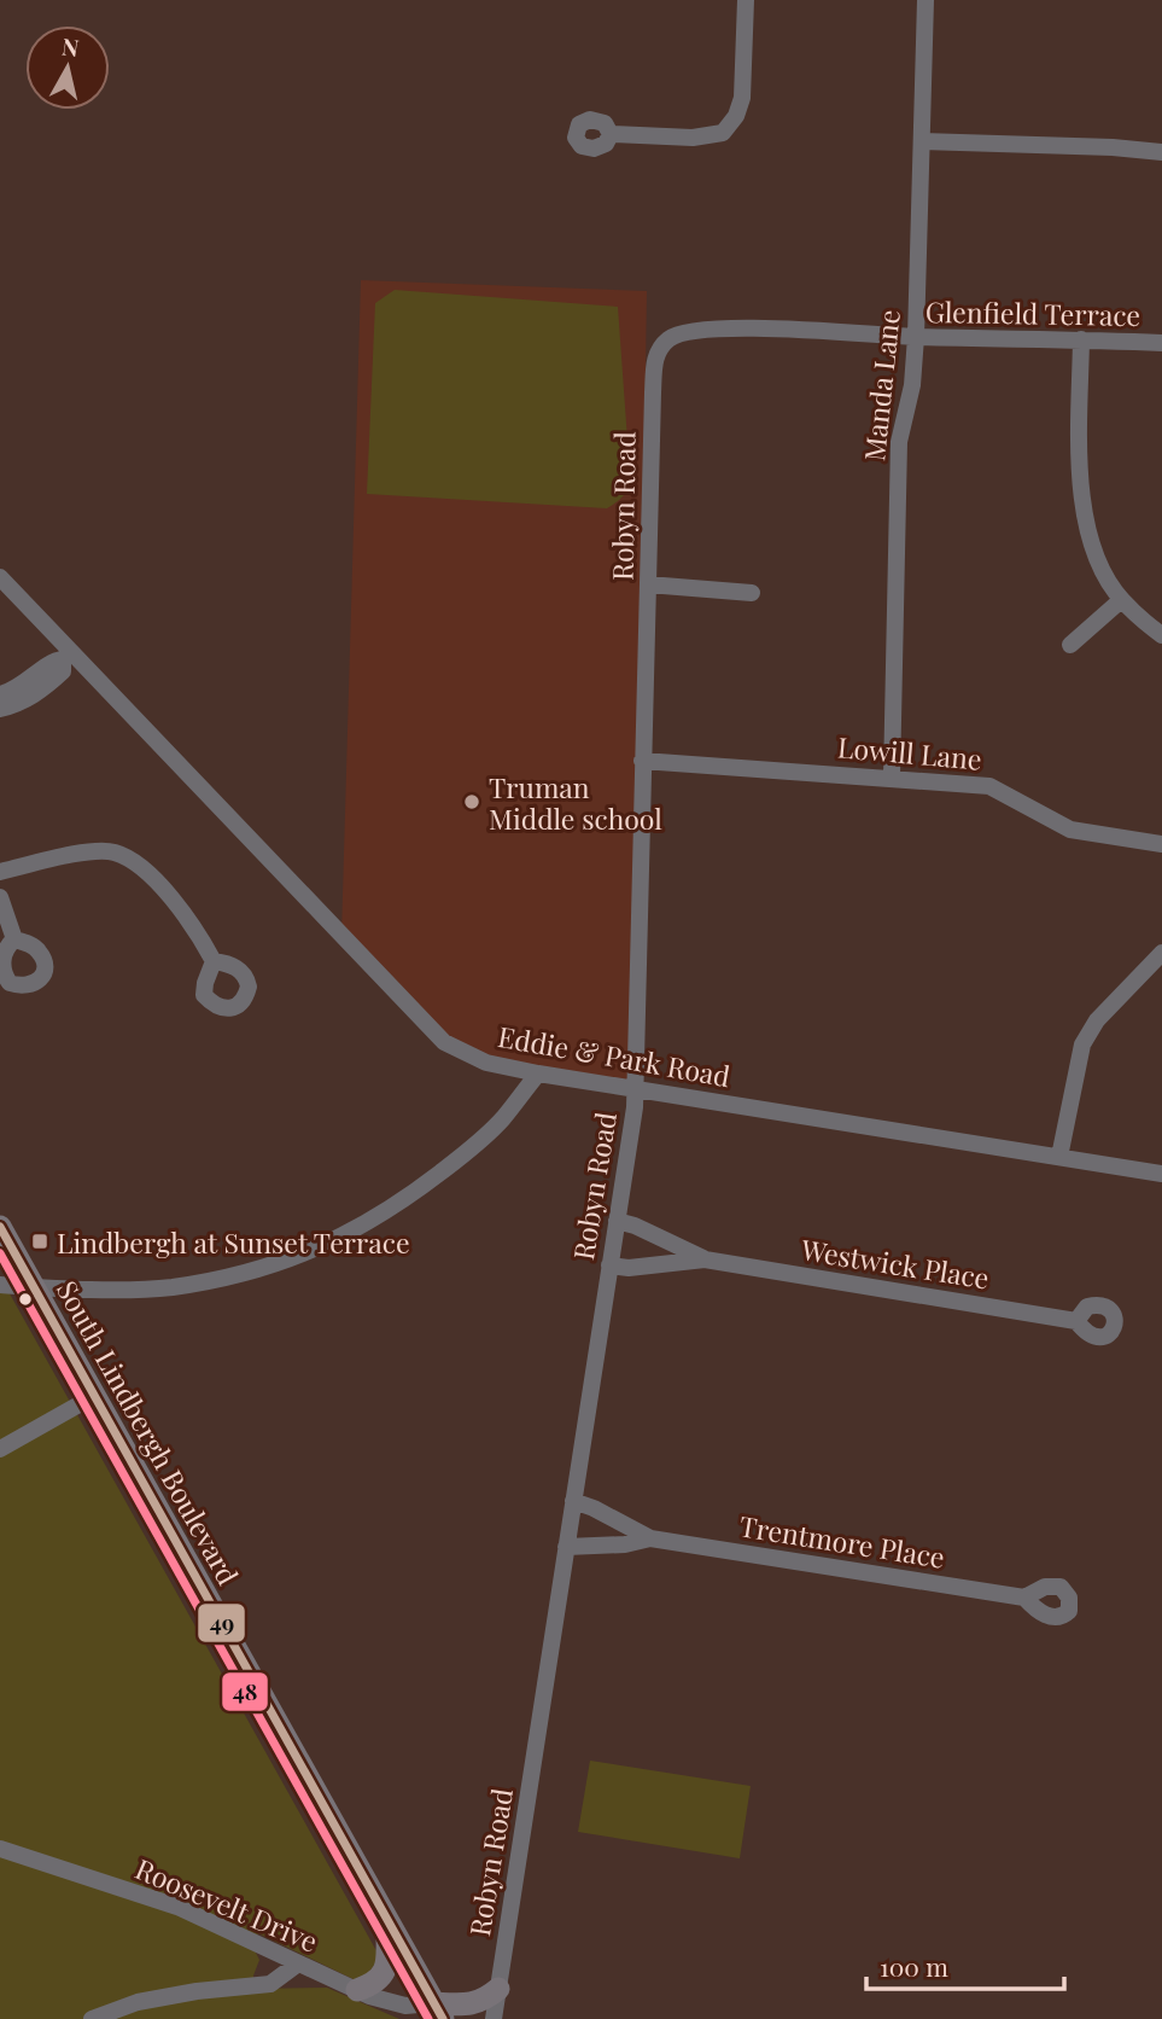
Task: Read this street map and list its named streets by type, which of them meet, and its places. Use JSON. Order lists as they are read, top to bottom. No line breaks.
{"streets":{"main road":["South Lindbergh Boulevard"],"street":["Glenfield Terrace","Manda Lane","Robyn Road","Lowill Lane","Eddie & Park Road","Westwick Place","Trentmore Place","Roosevelt Drive"]},"crossings":[["Glenfield Terrace","Manda Lane"],["Glenfield Terrace","Robyn Road"],["Manda Lane","Lowill Lane"],["Robyn Road","Lowill Lane"],["Robyn Road","Eddie & Park Road"],["Robyn Road","Westwick Place"],["Robyn Road","Trentmore Place"],["South Lindbergh Boulevard","Roosevelt Drive"]],"places":{"other":["Truman Middle school"],"transit":["Lindbergh at Sunset Terrace"]},"lines":["transit line 49","transit line 48"],"scale_bar":"100 m","north":"top"}
